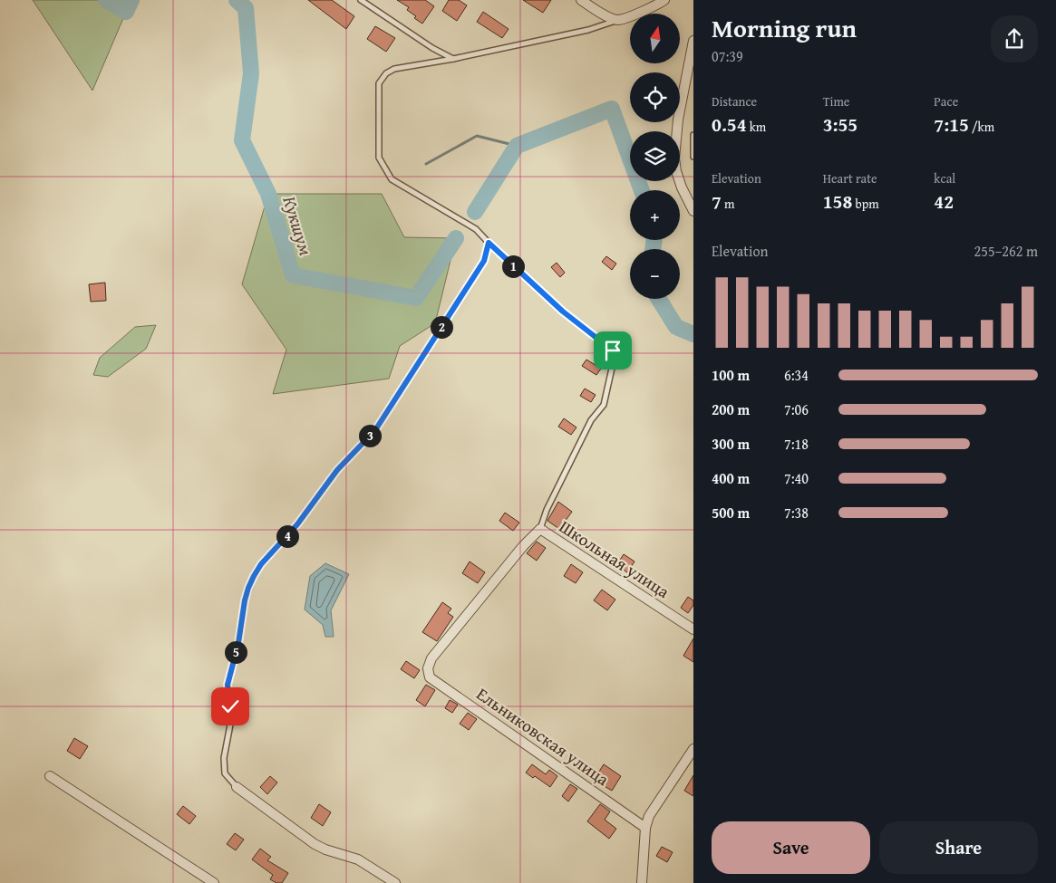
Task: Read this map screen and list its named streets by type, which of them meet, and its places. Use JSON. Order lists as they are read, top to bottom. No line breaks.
{"streets":{"street":["Школьная улица","Ельниковская улица"]},"crossings":[["Школьная улица","Ельниковская улица"]],"water":["Кукшум"],"north":"top","page":{"heading":["Morning run","07:39"],"map_buttons":["+","−"],"stats":[["Distance","0.54 km"],["Time","3:55"],["Pace","7:15 /km"],["Elevation","7 m"],["Heart rate","158 bpm"],["kcal","42"]],"chart":["Elevation","255–262 m"],"pins":["1","2","3","4","5"],"list":[{"name":"100 m","note":"6:34"},{"name":"200 m","note":"7:06"},{"name":"300 m","note":"7:18"},{"name":"400 m","note":"7:40"},{"name":"500 m","note":"7:38"}],"buttons":["Save","Share"]}}
